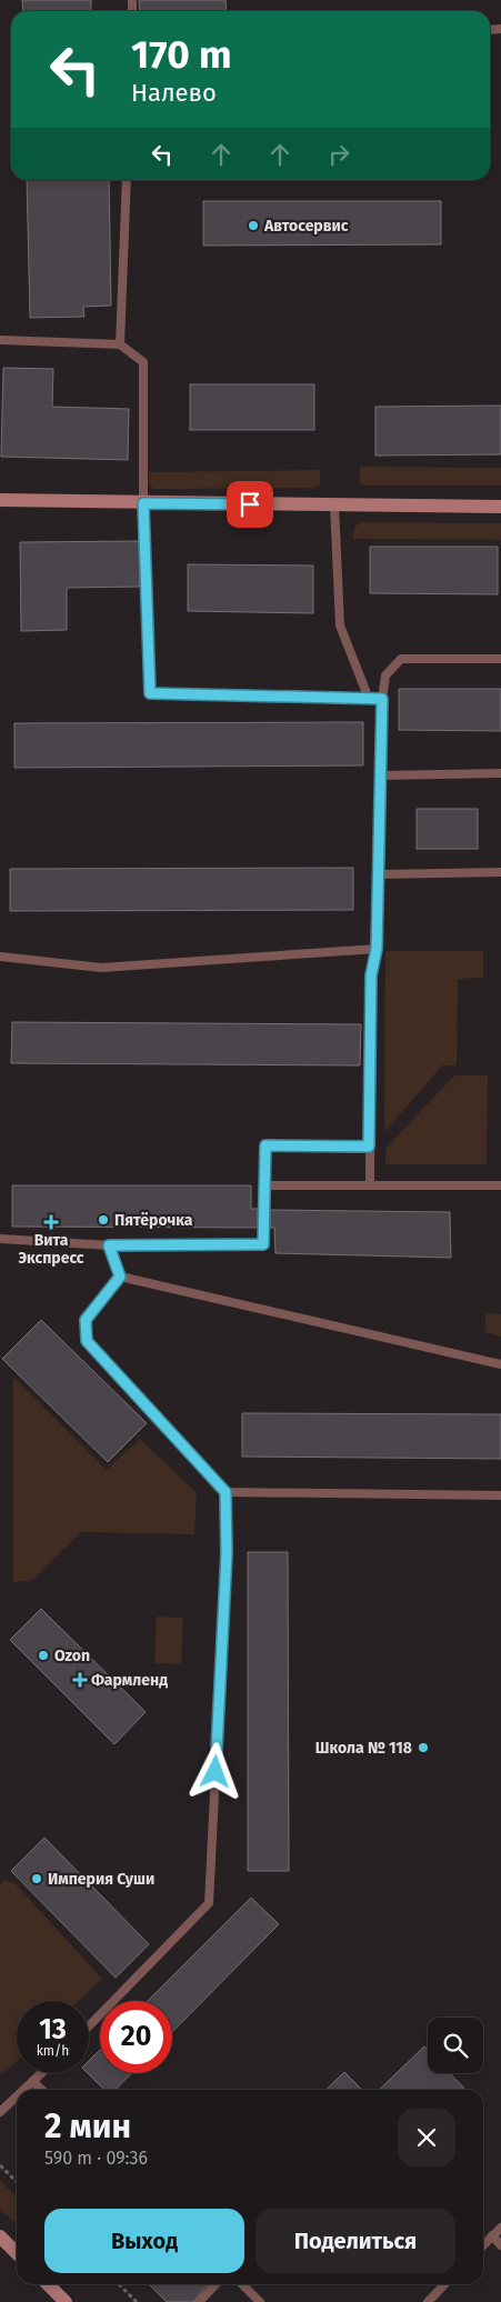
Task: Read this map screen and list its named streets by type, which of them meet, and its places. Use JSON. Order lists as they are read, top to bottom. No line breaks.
{"places":{"other":["Автосервис","Пятёрочка","Ozon","Школа № 118","Империя Суши"],"health":["Вита Экспресс","Фармленд"]},"page":{"turn":["170 m","Налево"],"speed":"13 km/h","limit":"20","heading":["2 мин","590 m · 09:36"],"buttons":["Выход","Поделиться"]}}
